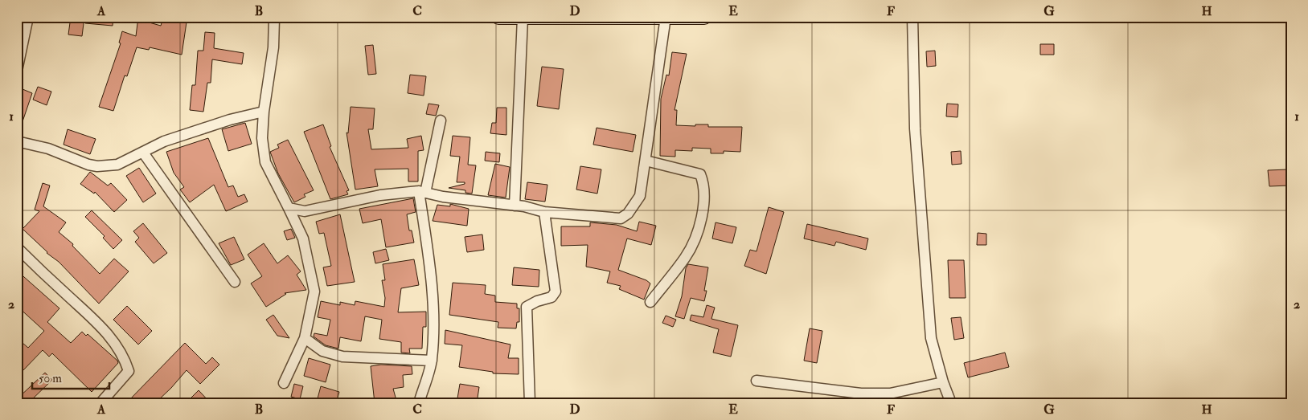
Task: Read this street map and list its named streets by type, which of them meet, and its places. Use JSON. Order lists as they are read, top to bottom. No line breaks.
{"scale_bar":"50 m","grid":{"columns":["A","B","C","D","E","F","G","H"],"rows":["1","2"]}}
